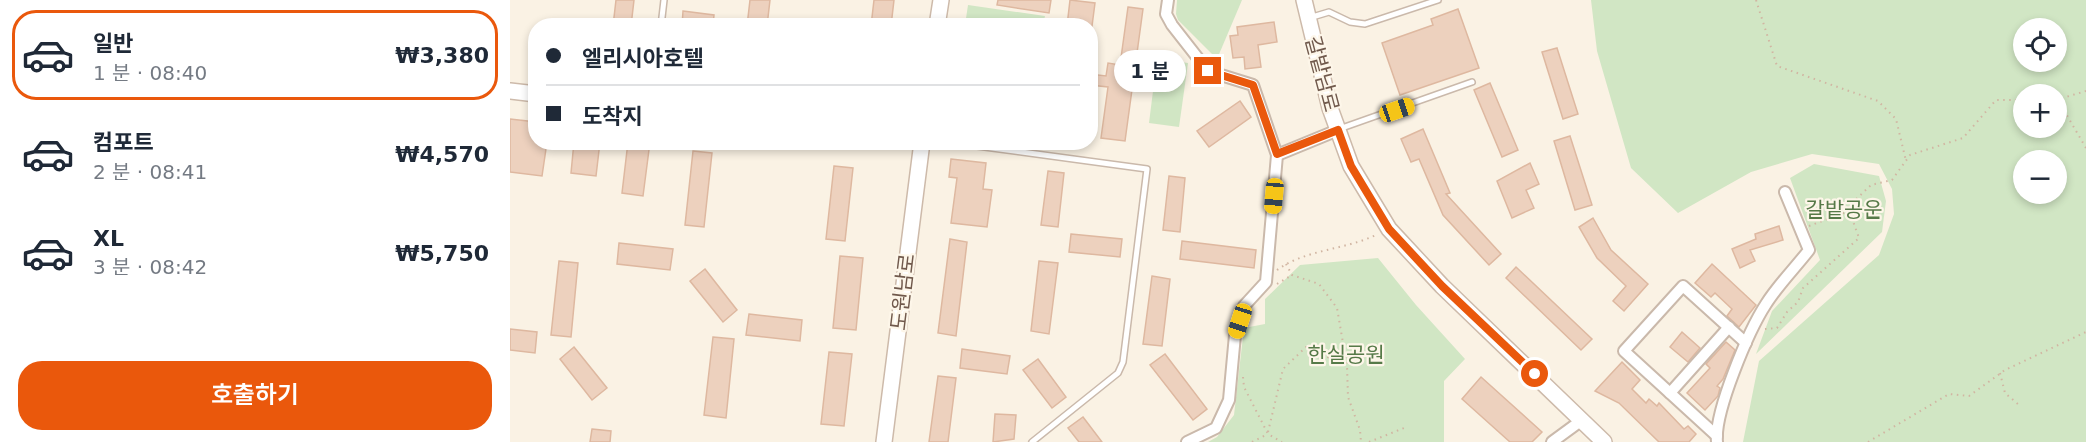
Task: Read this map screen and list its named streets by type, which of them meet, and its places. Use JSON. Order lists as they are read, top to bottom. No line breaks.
{"streets":{"main road":["갈밭남로","도원남로"]},"parks":["갈밭공운","한실공원"],"page":{"list":[{"name":"일반","note":"1 분 · 08:40","value":"₩3,380"},{"name":"컴포트","note":"2 분 · 08:41","value":"₩4,570"},{"name":"XL","note":"3 분 · 08:42","value":"₩5,750"}],"map_buttons":["+","−"],"banner":["엘리시아호텔","도착지"],"bubble":"1 분","buttons":"호출하기"}}
